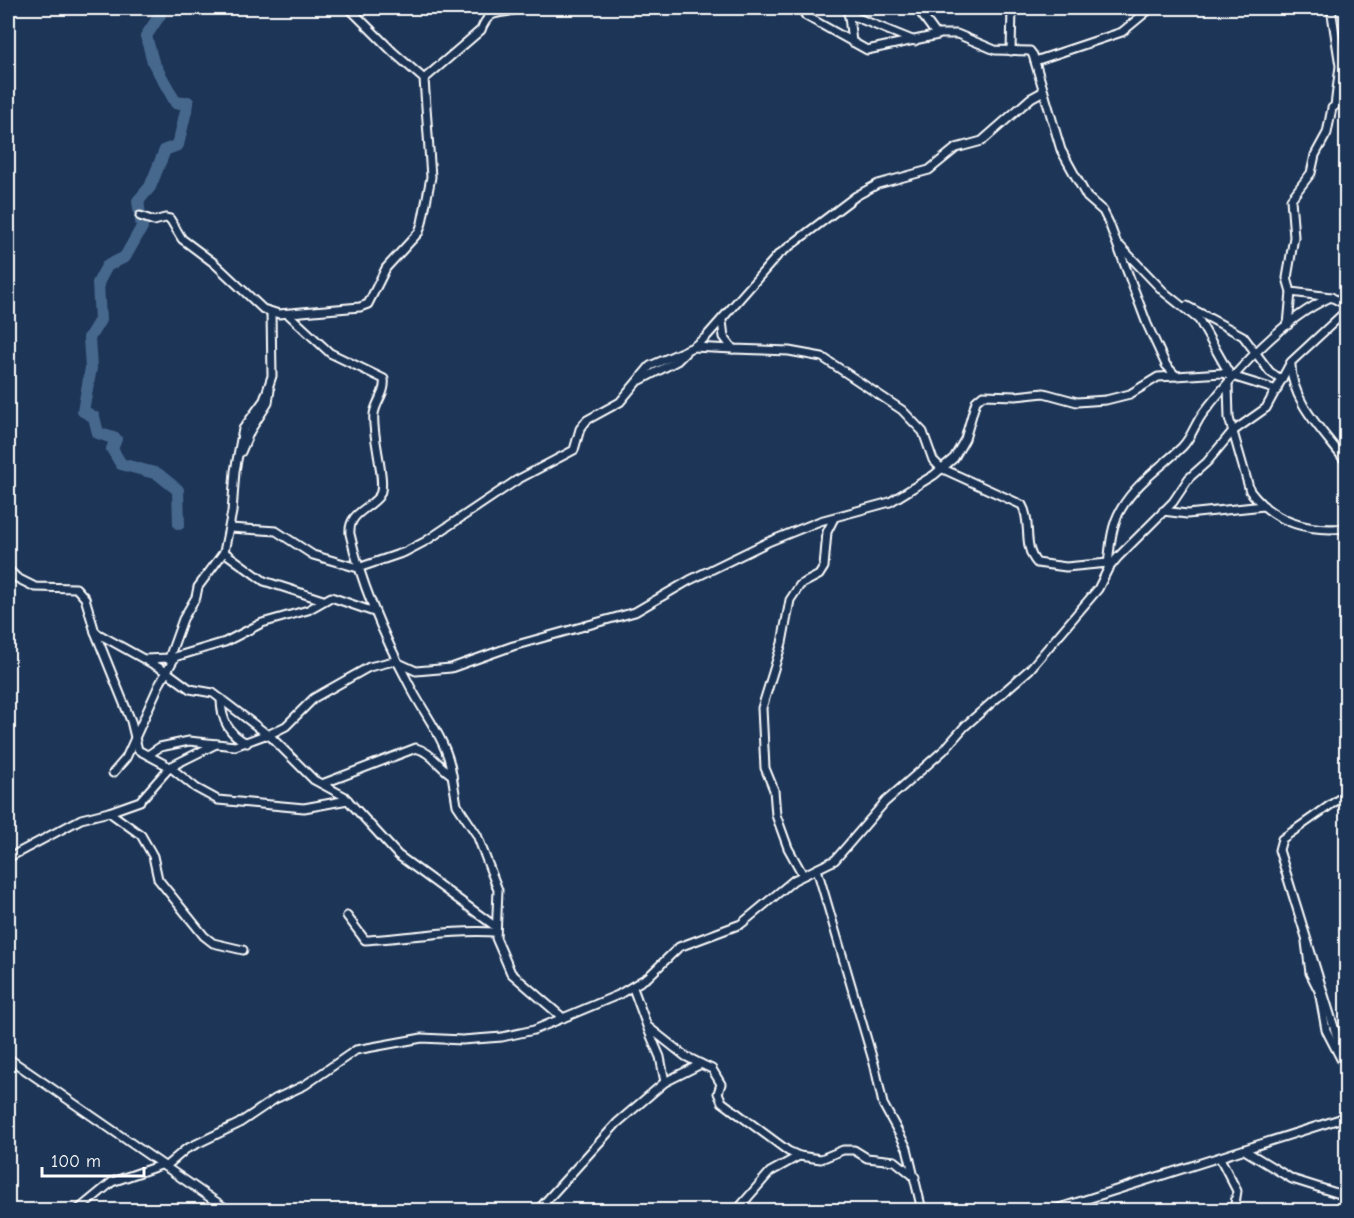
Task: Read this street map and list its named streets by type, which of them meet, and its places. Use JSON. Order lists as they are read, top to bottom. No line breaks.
{"scale_bar":"100 m"}
